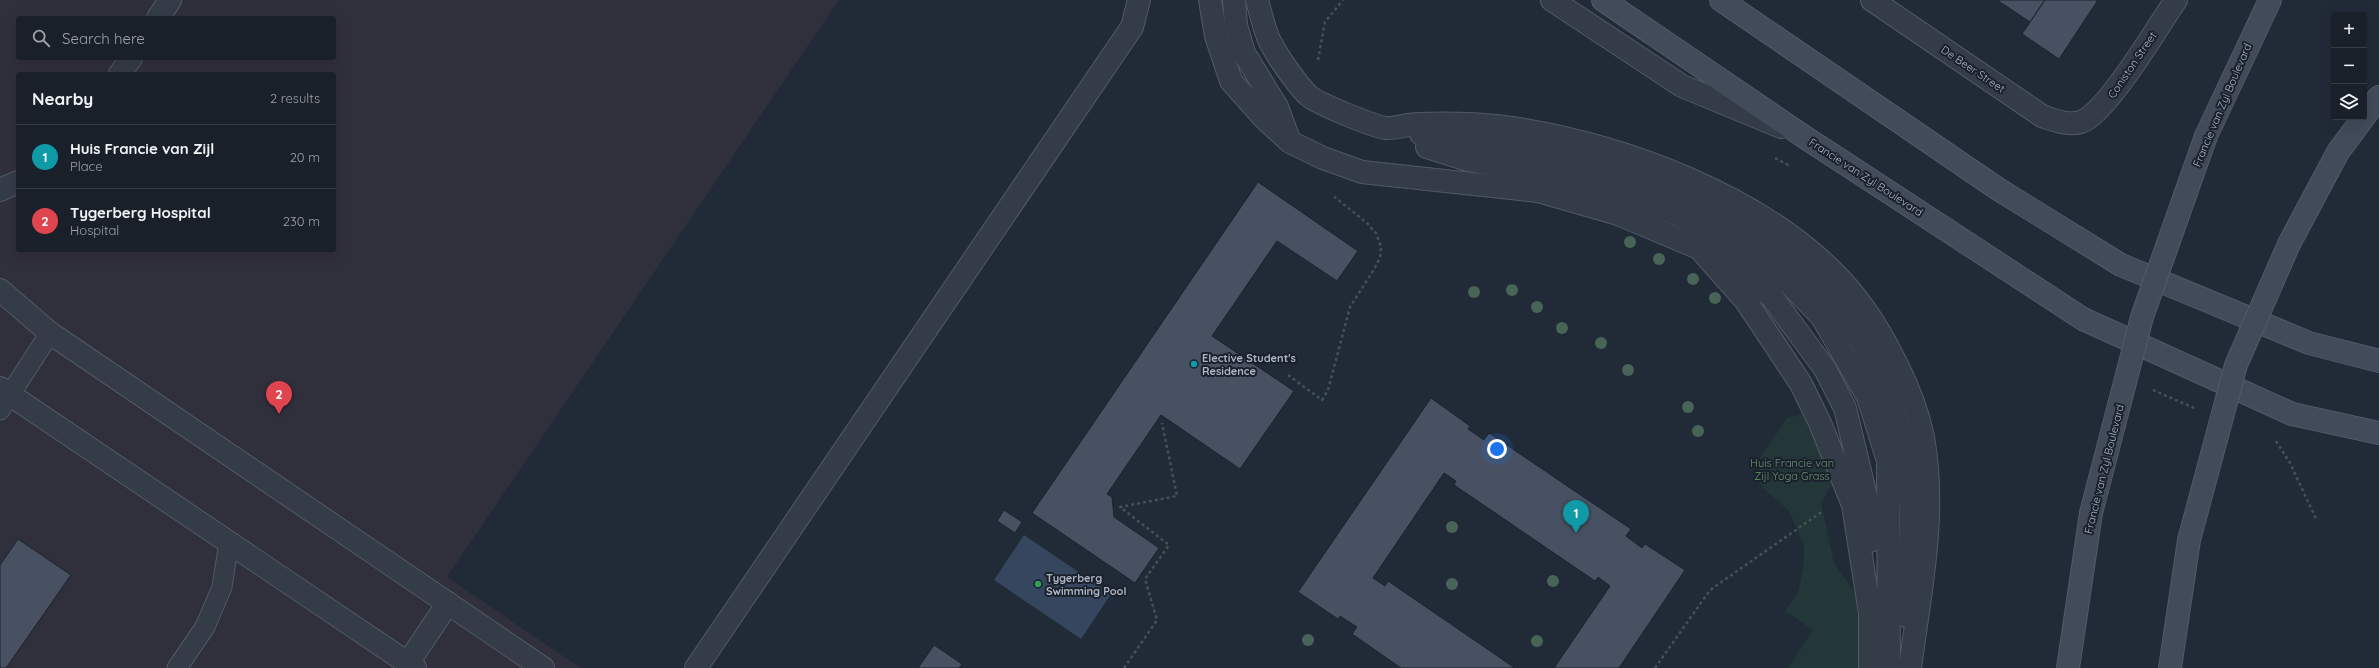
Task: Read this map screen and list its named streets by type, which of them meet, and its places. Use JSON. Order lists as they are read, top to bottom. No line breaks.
{"streets":{"main road":["Francie van Zyl Boulevard"],"street":["Coniston Street","De Beer Street"]},"crossings":[["Coniston Street","De Beer Street"]],"parks":["Huis Francie van Zijl Yoga Grass"],"places":["Elective Student's Residence","Tygerberg Swimming Pool"],"page":{"map_buttons":["+","−"],"search":"Search here","heading":["Nearby","2 results"],"list":[{"mark":"1","name":"Huis Francie van Zijl","note":"Place","value":"20 m"},{"mark":"2","name":"Tygerberg Hospital","note":"Hospital","value":"230 m"}],"pins":["2","1"]}}
